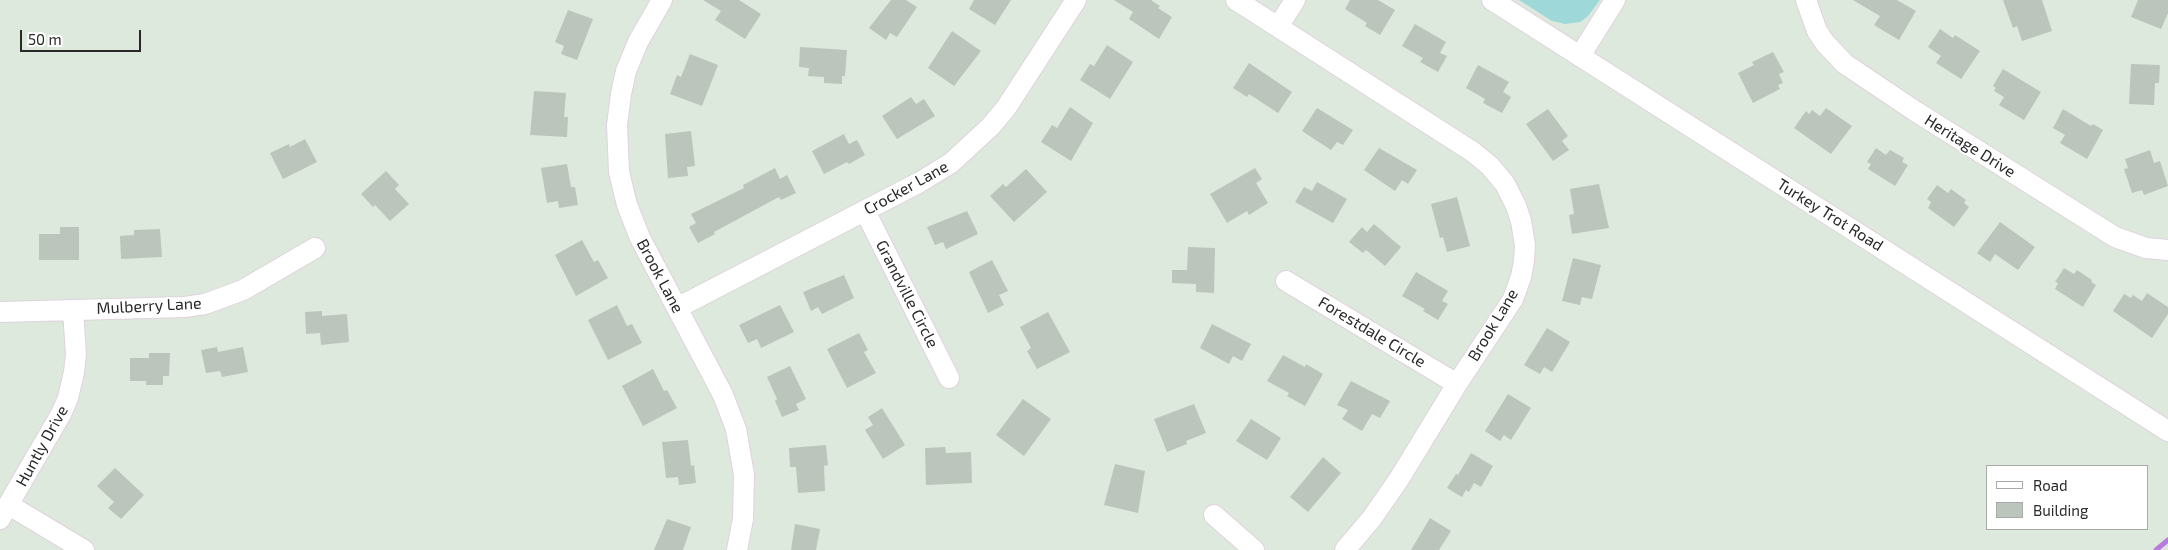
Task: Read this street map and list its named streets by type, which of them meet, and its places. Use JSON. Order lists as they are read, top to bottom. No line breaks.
{"streets":{"street":["Heritage Drive","Crocker Lane","Turkey Trot Road","Brook Lane","Grandville Circle","Mulberry Lane","Forestdale Circle","Huntly Drive"]},"crossings":[["Crocker Lane","Brook Lane"],["Crocker Lane","Grandville Circle"],["Brook Lane","Forestdale Circle"],["Mulberry Lane","Huntly Drive"]],"legend":["Road","Building"],"scale_bar":"50 m"}
